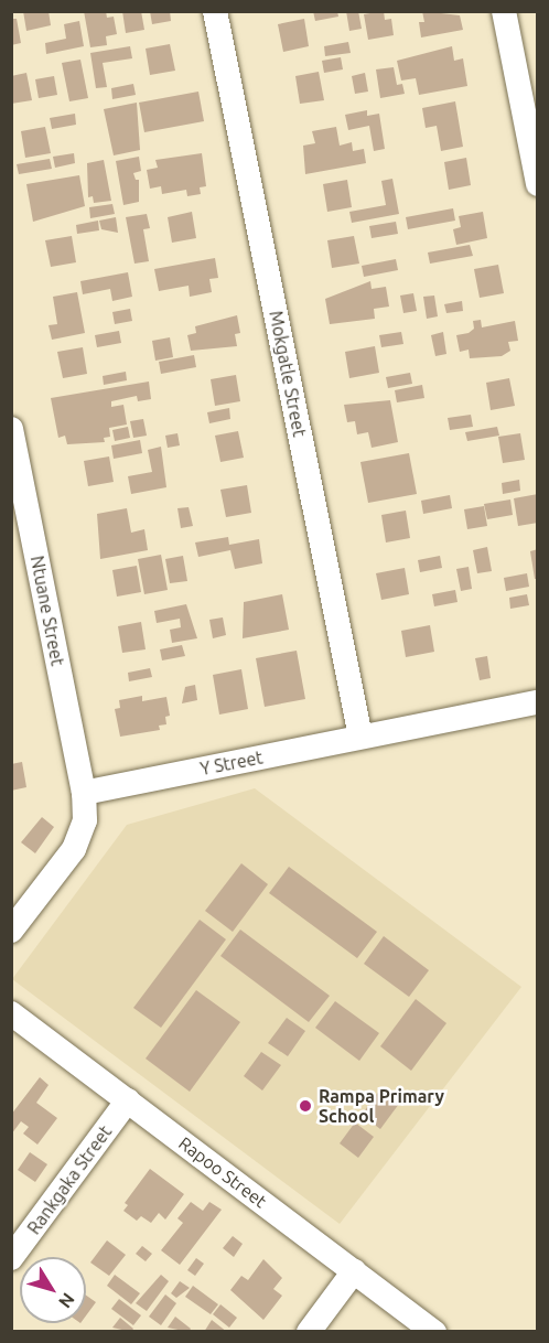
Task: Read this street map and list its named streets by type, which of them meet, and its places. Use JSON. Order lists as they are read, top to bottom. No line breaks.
{"streets":{"street":["Mokgatle Street","Ntuane Street","Y Street","Rapoo Street","Rankgaka Street"]},"crossings":[["Mokgatle Street","Y Street"],["Ntuane Street","Y Street"],["Rapoo Street","Rankgaka Street"]],"places":["Rampa Primary School"],"north":"bottom right"}
